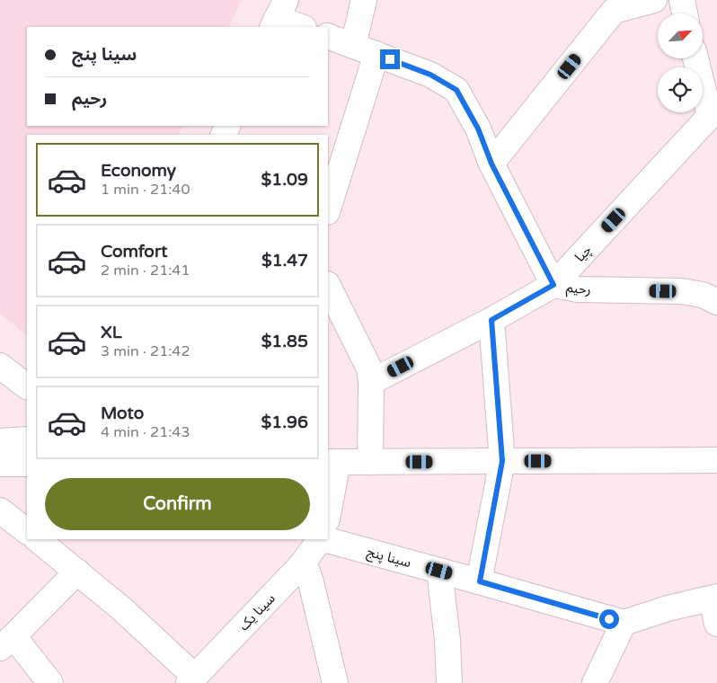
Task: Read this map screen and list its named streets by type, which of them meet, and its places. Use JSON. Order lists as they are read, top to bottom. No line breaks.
{"streets":{"street":["چیا","رحیم","سینا پنج","سینا یک"]},"crossings":[["چیا","رحیم"]],"north":"top right","page":{"banner":["سینا پنج","رحیم"],"list":[{"name":"Economy","note":"1 min · 21:40","value":"$1.09"},{"name":"Comfort","note":"2 min · 21:41","value":"$1.47"},{"name":"XL","note":"3 min · 21:42","value":"$1.85"},{"name":"Moto","note":"4 min · 21:43","value":"$1.96"}],"buttons":"Confirm"}}
